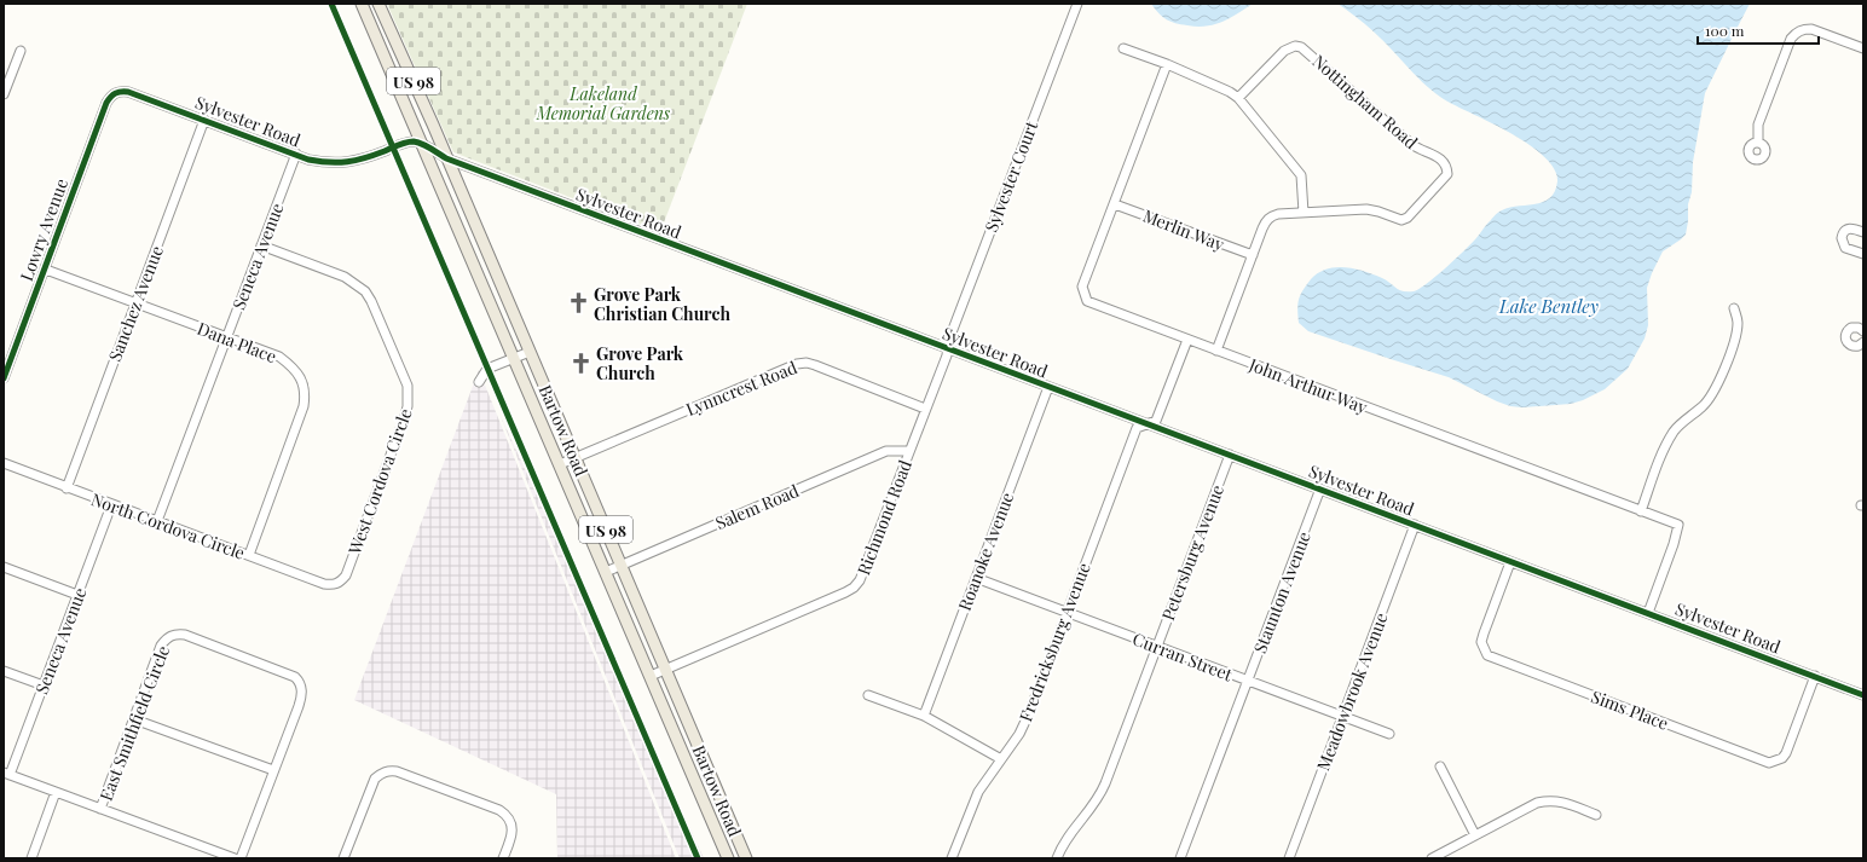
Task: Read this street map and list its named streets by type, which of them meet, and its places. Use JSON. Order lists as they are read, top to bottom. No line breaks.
{"streets":{"main road":["US 98","Bartow Road"],"street":["Nottingham Road","Sylvester Road","Sylvester Court","Lowry Avenue","Merlin Way","Seneca Avenue","Sanchez Avenue","Dana Place","John Arthur Way","Lynncrest Road","West Cordova Circle","Salem Road","Richmond Road","North Cordova Circle","Roanoke Avenue","Petersburg Avenue","Staunton Avenue","Fredricksburg Avenue","Curran Street","Meadowbrook Avenue","Sims Place","East Smithfield Circle"]},"crossings":[["Nottingham Road","Merlin Way"],["Nottingham Road","John Arthur Way"],["Sylvester Road","Sylvester Court"],["Sylvester Road","Lowry Avenue"],["Sylvester Road","Seneca Avenue"],["Sylvester Road","Sanchez Avenue"],["Sylvester Road","John Arthur Way"],["Sylvester Road","Bartow Road"],["Sylvester Road","Richmond Road"],["Sylvester Road","Roanoke Avenue"],["Sylvester Road","Petersburg Avenue"],["Sylvester Road","Staunton Avenue"],["Sylvester Road","Fredricksburg Avenue"],["Sylvester Road","Meadowbrook Avenue"],["Sylvester Road","Sims Place"],["Sylvester Court","Richmond Road"],["Lowry Avenue","Dana Place"],["Merlin Way","John Arthur Way"],["Seneca Avenue","Dana Place"],["Seneca Avenue","West Cordova Circle"],["Seneca Avenue","North Cordova Circle"],["Sanchez Avenue","Dana Place"],["Sanchez Avenue","North Cordova Circle"],["Dana Place","North Cordova Circle"],["John Arthur Way","Fredricksburg Avenue"],["Lynncrest Road","Bartow Road"],["Lynncrest Road","Richmond Road"],["Bartow Road","Salem Road"],["Bartow Road","Richmond Road"],["West Cordova Circle","North Cordova Circle"],["Salem Road","Richmond Road"],["Roanoke Avenue","Curran Street"],["Petersburg Avenue","Curran Street"],["Staunton Avenue","Curran Street"],["Fredricksburg Avenue","Curran Street"],["Curran Street","Meadowbrook Avenue"]],"water":["Lake Bentley"],"parks":["Lakeland Memorial Gardens"],"places":{"church":["Grove Park Christian Church","Grove Park Church"]},"scale_bar":"100 m"}
